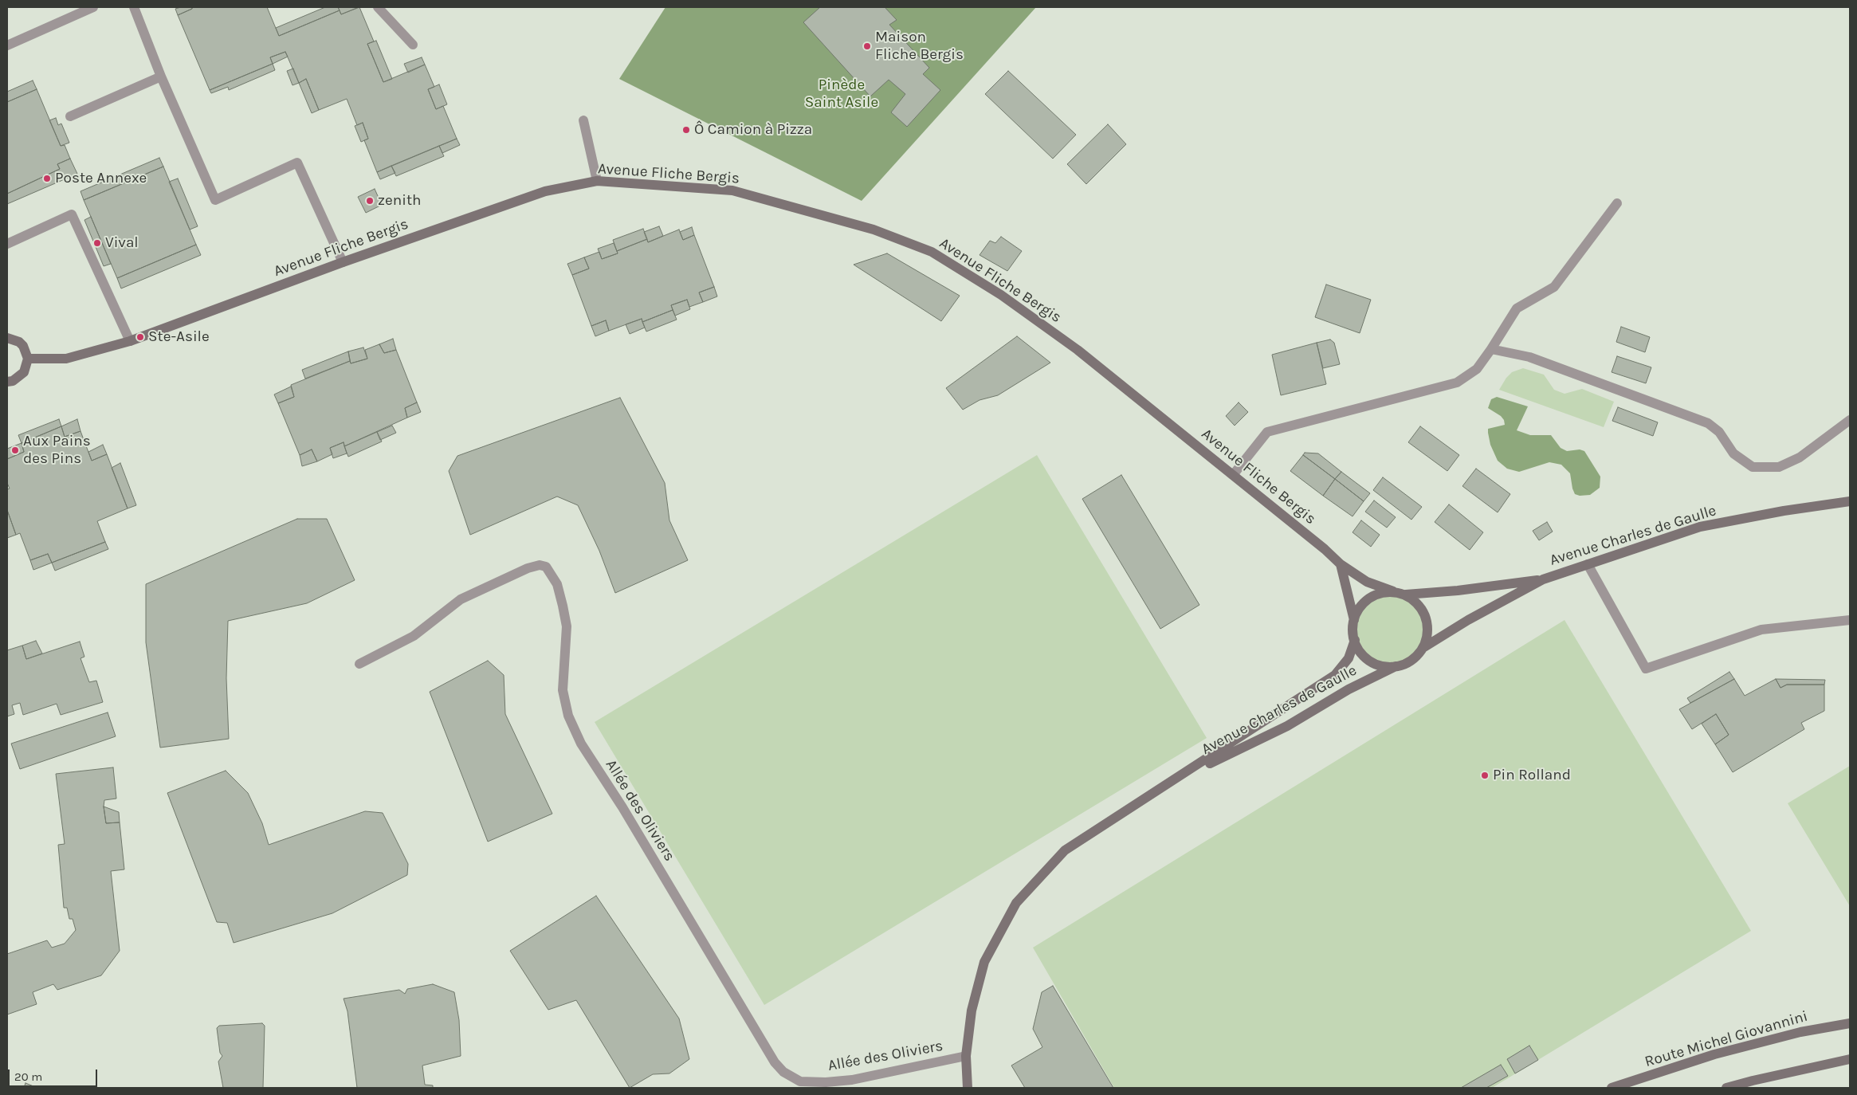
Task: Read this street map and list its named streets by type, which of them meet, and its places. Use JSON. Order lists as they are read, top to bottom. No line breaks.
{"streets":{"street":["Avenue Fliche Bergis","Avenue Charles de Gaulle","Allée des Oliviers","Route Michel Giovannini"]},"crossings":[["Avenue Fliche Bergis","Avenue Charles de Gaulle"],["Avenue Charles de Gaulle","Allée des Oliviers"]],"parks":["Pinède Saint Asile"],"places":["Maison Fliche Bergis","Ô Camion à Pizza","Poste Annexe","zenith","Vival","Ste-Asile","Aux Pains des Pins","Pin Rolland"],"scale_bar":"20 m"}
